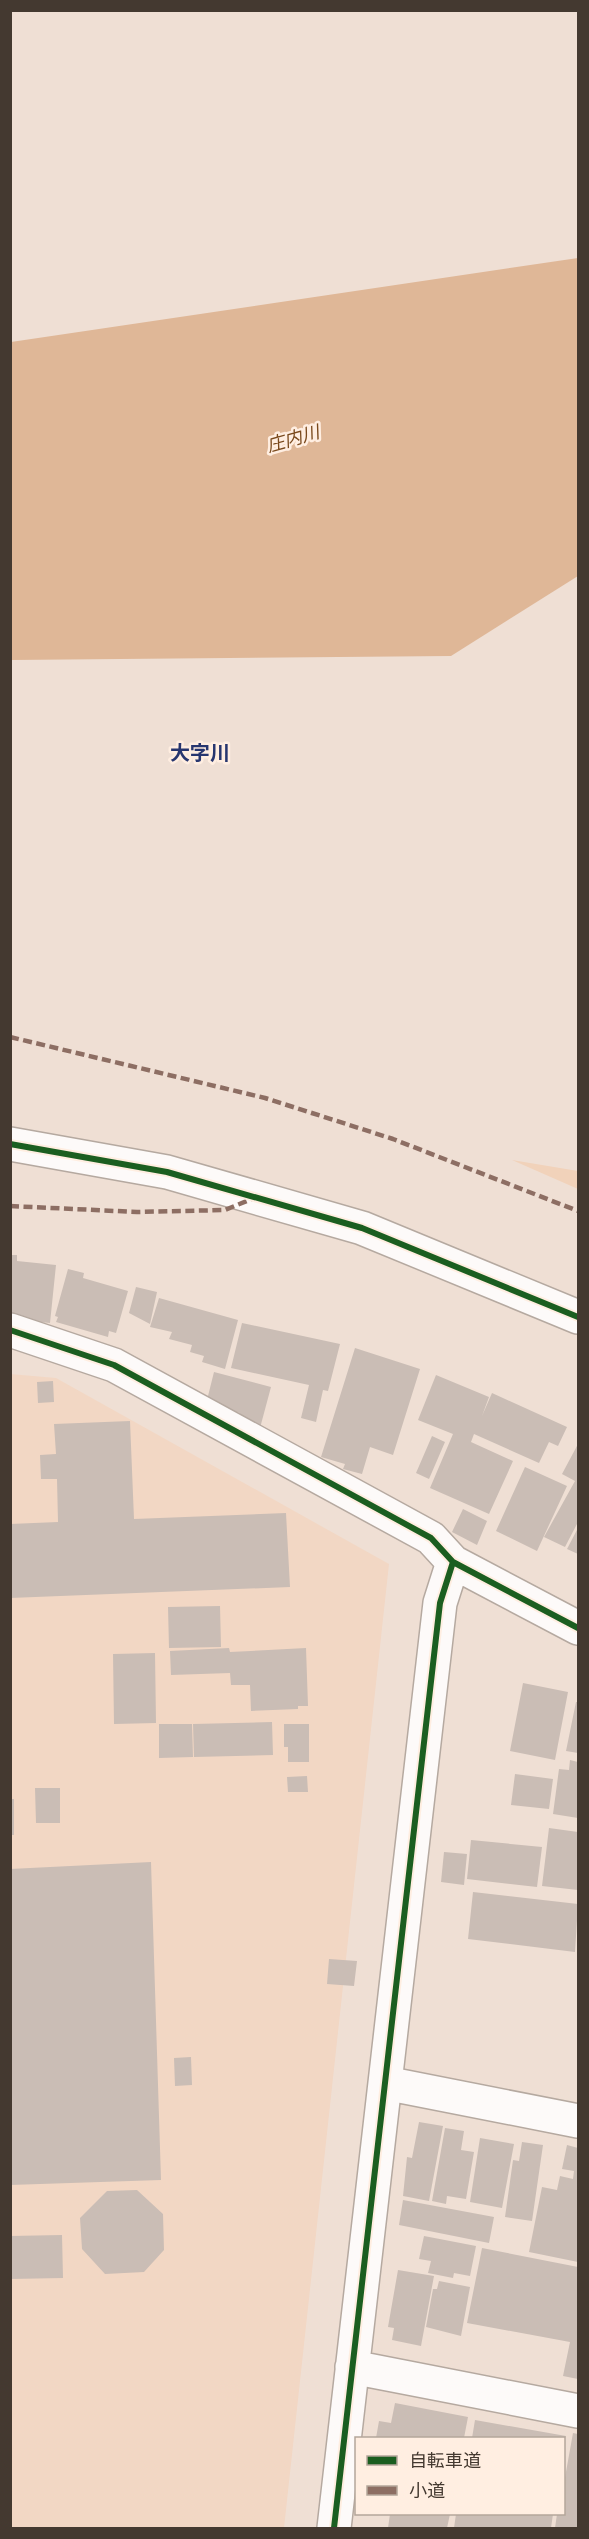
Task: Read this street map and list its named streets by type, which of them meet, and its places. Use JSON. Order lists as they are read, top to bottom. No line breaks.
{"districts":["大字川"],"water":["庄内川"],"legend":["自転車道","小道"]}
